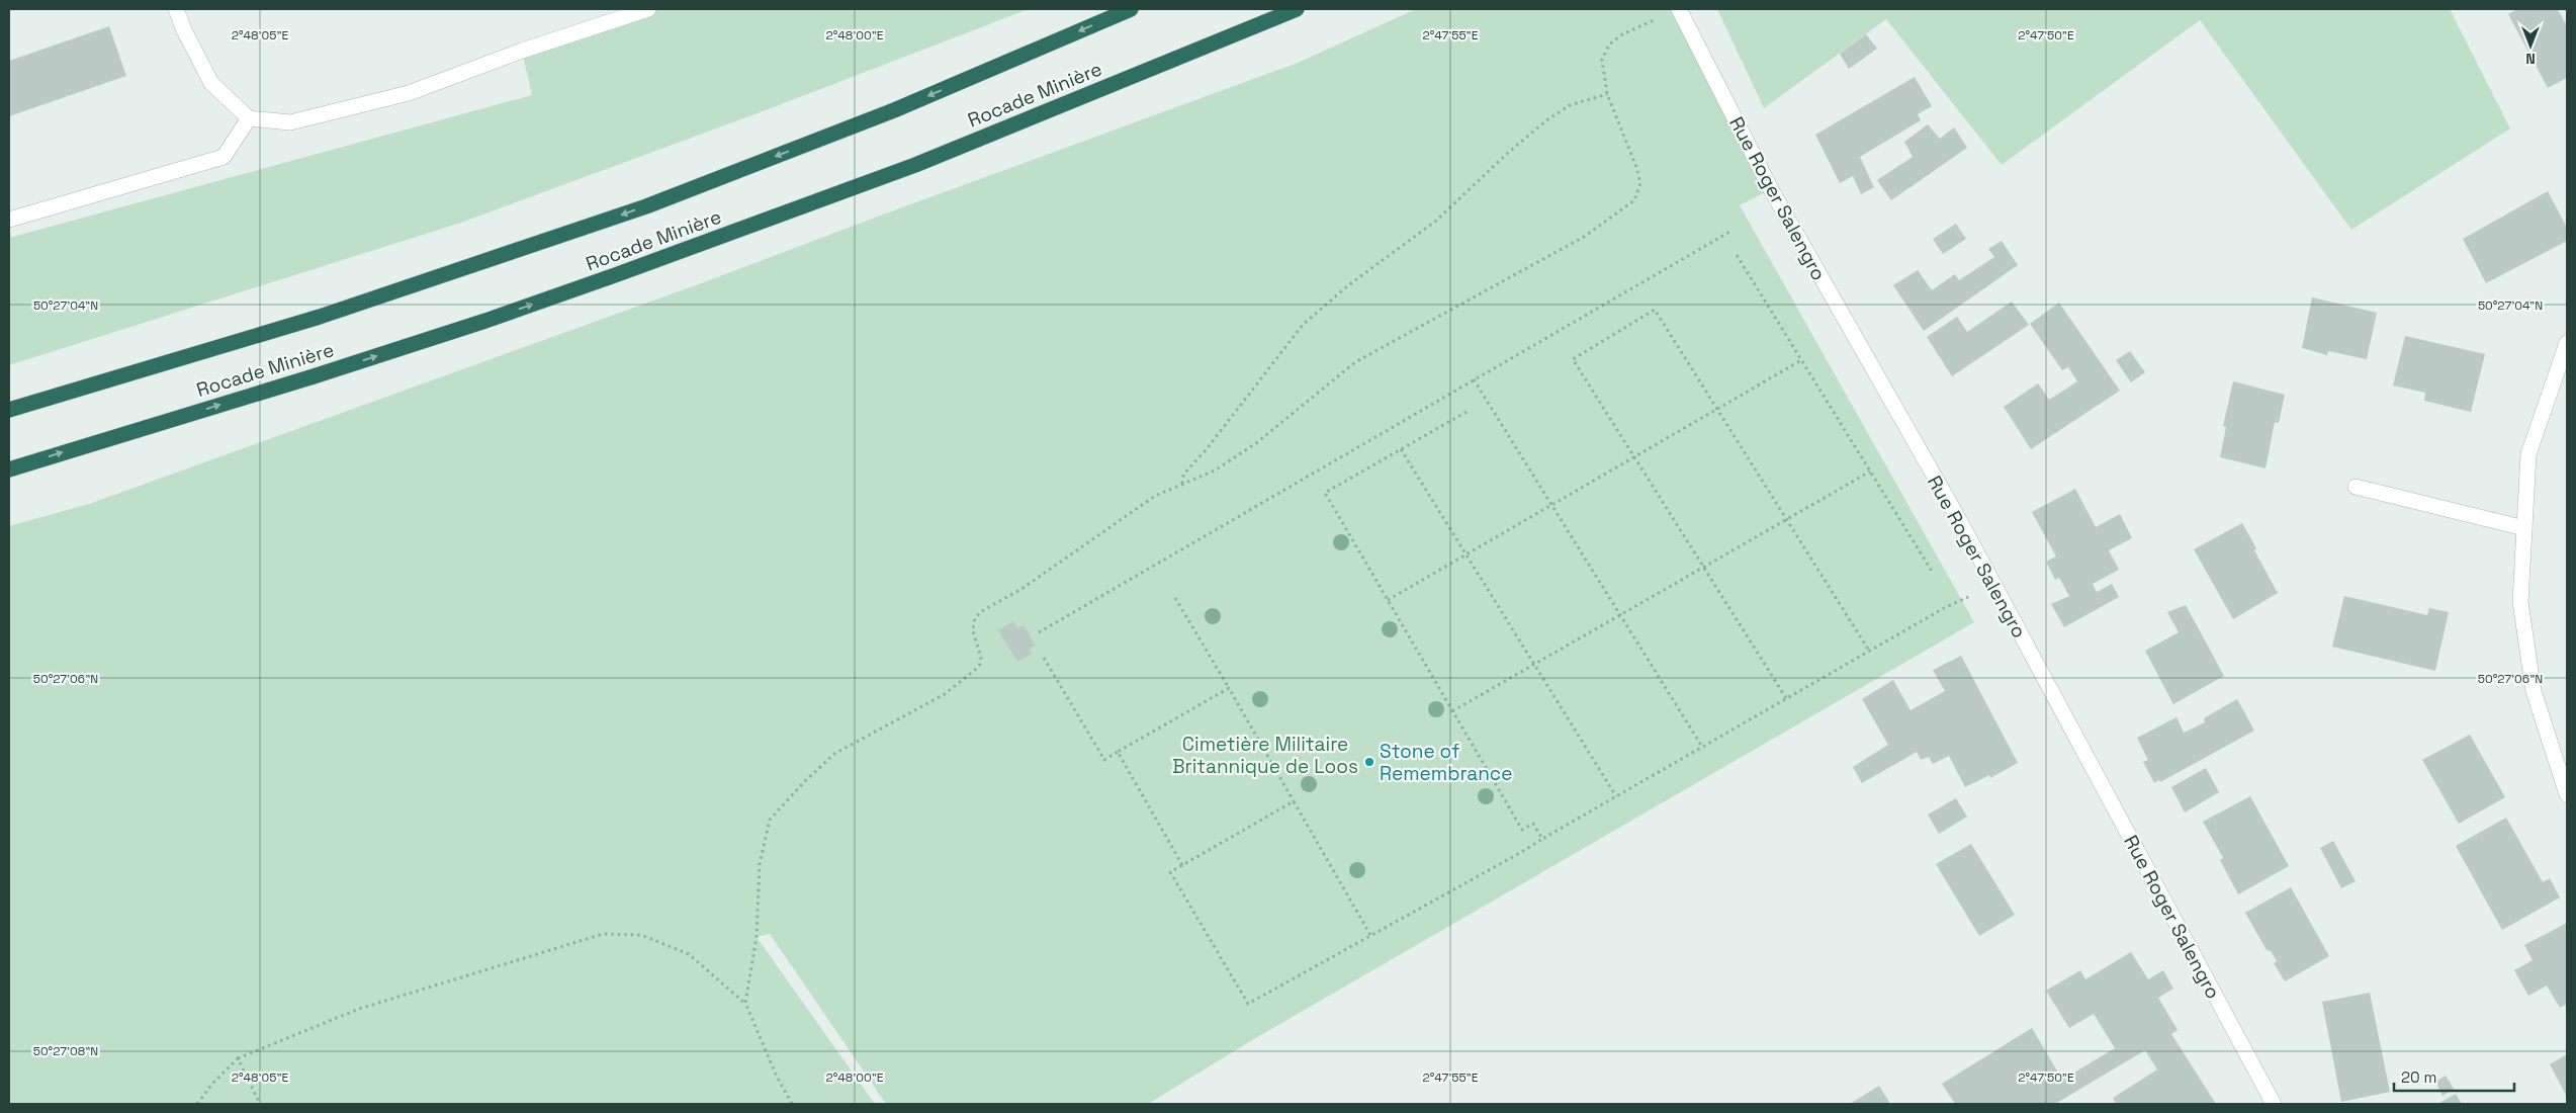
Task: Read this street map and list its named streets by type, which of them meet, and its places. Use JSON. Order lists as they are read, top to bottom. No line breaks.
{"streets":{"highway":["Rocade Minière"],"street":["Rue Roger Salengro"]},"parks":["Cimetière Militaire Britannique de Loos"],"places":["Stone of Remembrance"],"scale_bar":"20 m","north":"bottom","coordinates":["2°48'05\"E","2°48'00\"E","2°47'55\"E","2°47'50\"E","50°27'04\"N","50°27'06\"N","50°27'08\"N"]}
